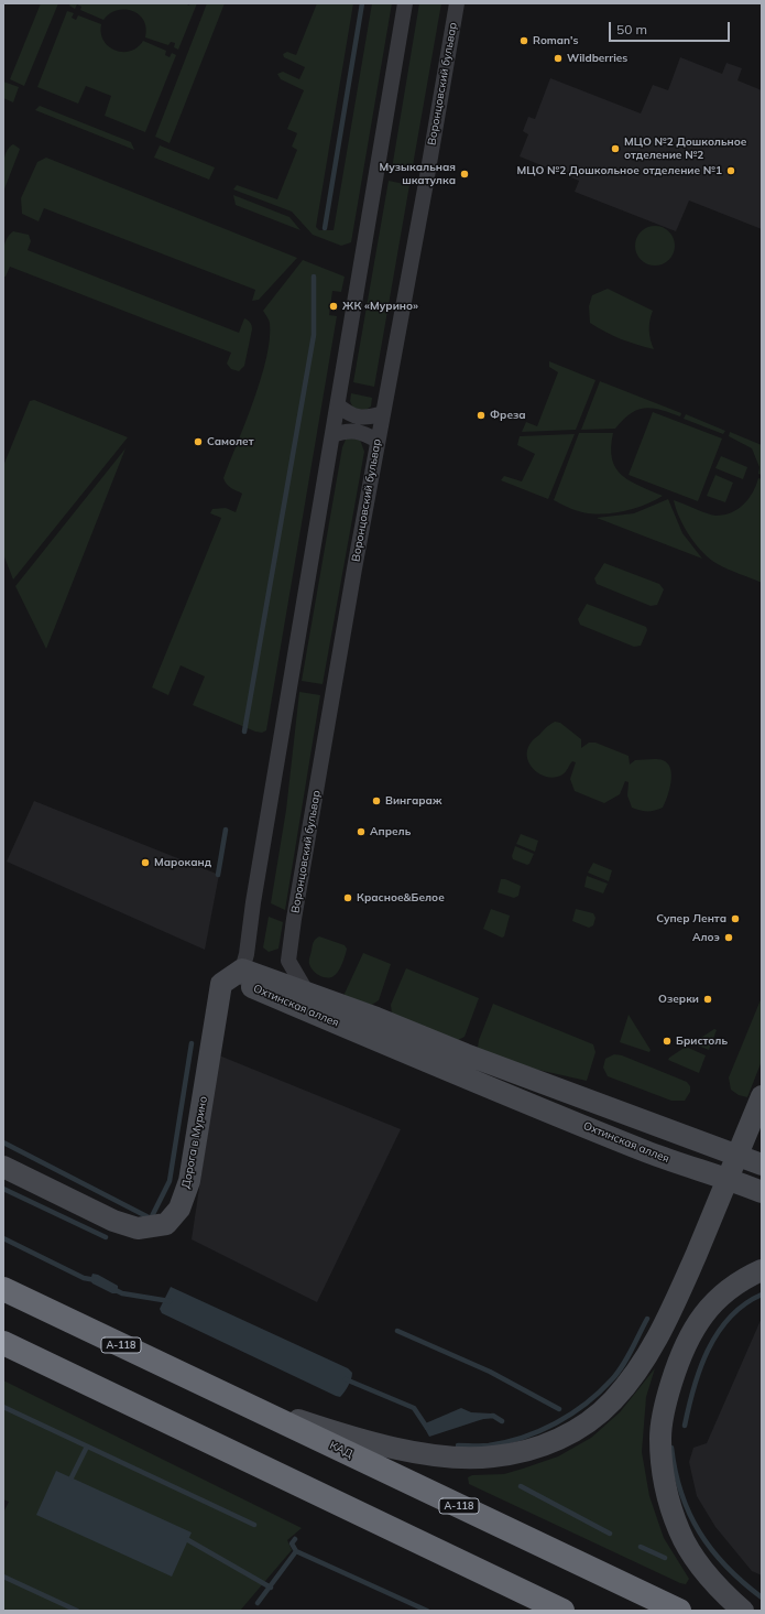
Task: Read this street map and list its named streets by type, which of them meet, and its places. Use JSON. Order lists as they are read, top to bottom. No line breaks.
{"streets":{"highway":["А-118","КАД"],"street":["Воронцовский бульвар","Охтинская аллея","Дорога в Мурино"]},"crossings":[["Охтинская аллея","Дорога в Мурино"]],"places":["Roman's","Wildberries","МЦО №2 Дошкольное отделение №2","МЦО №2 Дошкольное отделение №1","Музыкальная шкатулка","ЖК «Мурино»","Фреза","Самолет","Вингараж","Апрель","Мароканд","Красное&Белое","Супер Лента","Алоэ","Озерки","Бристоль"],"scale_bar":"50 m"}
